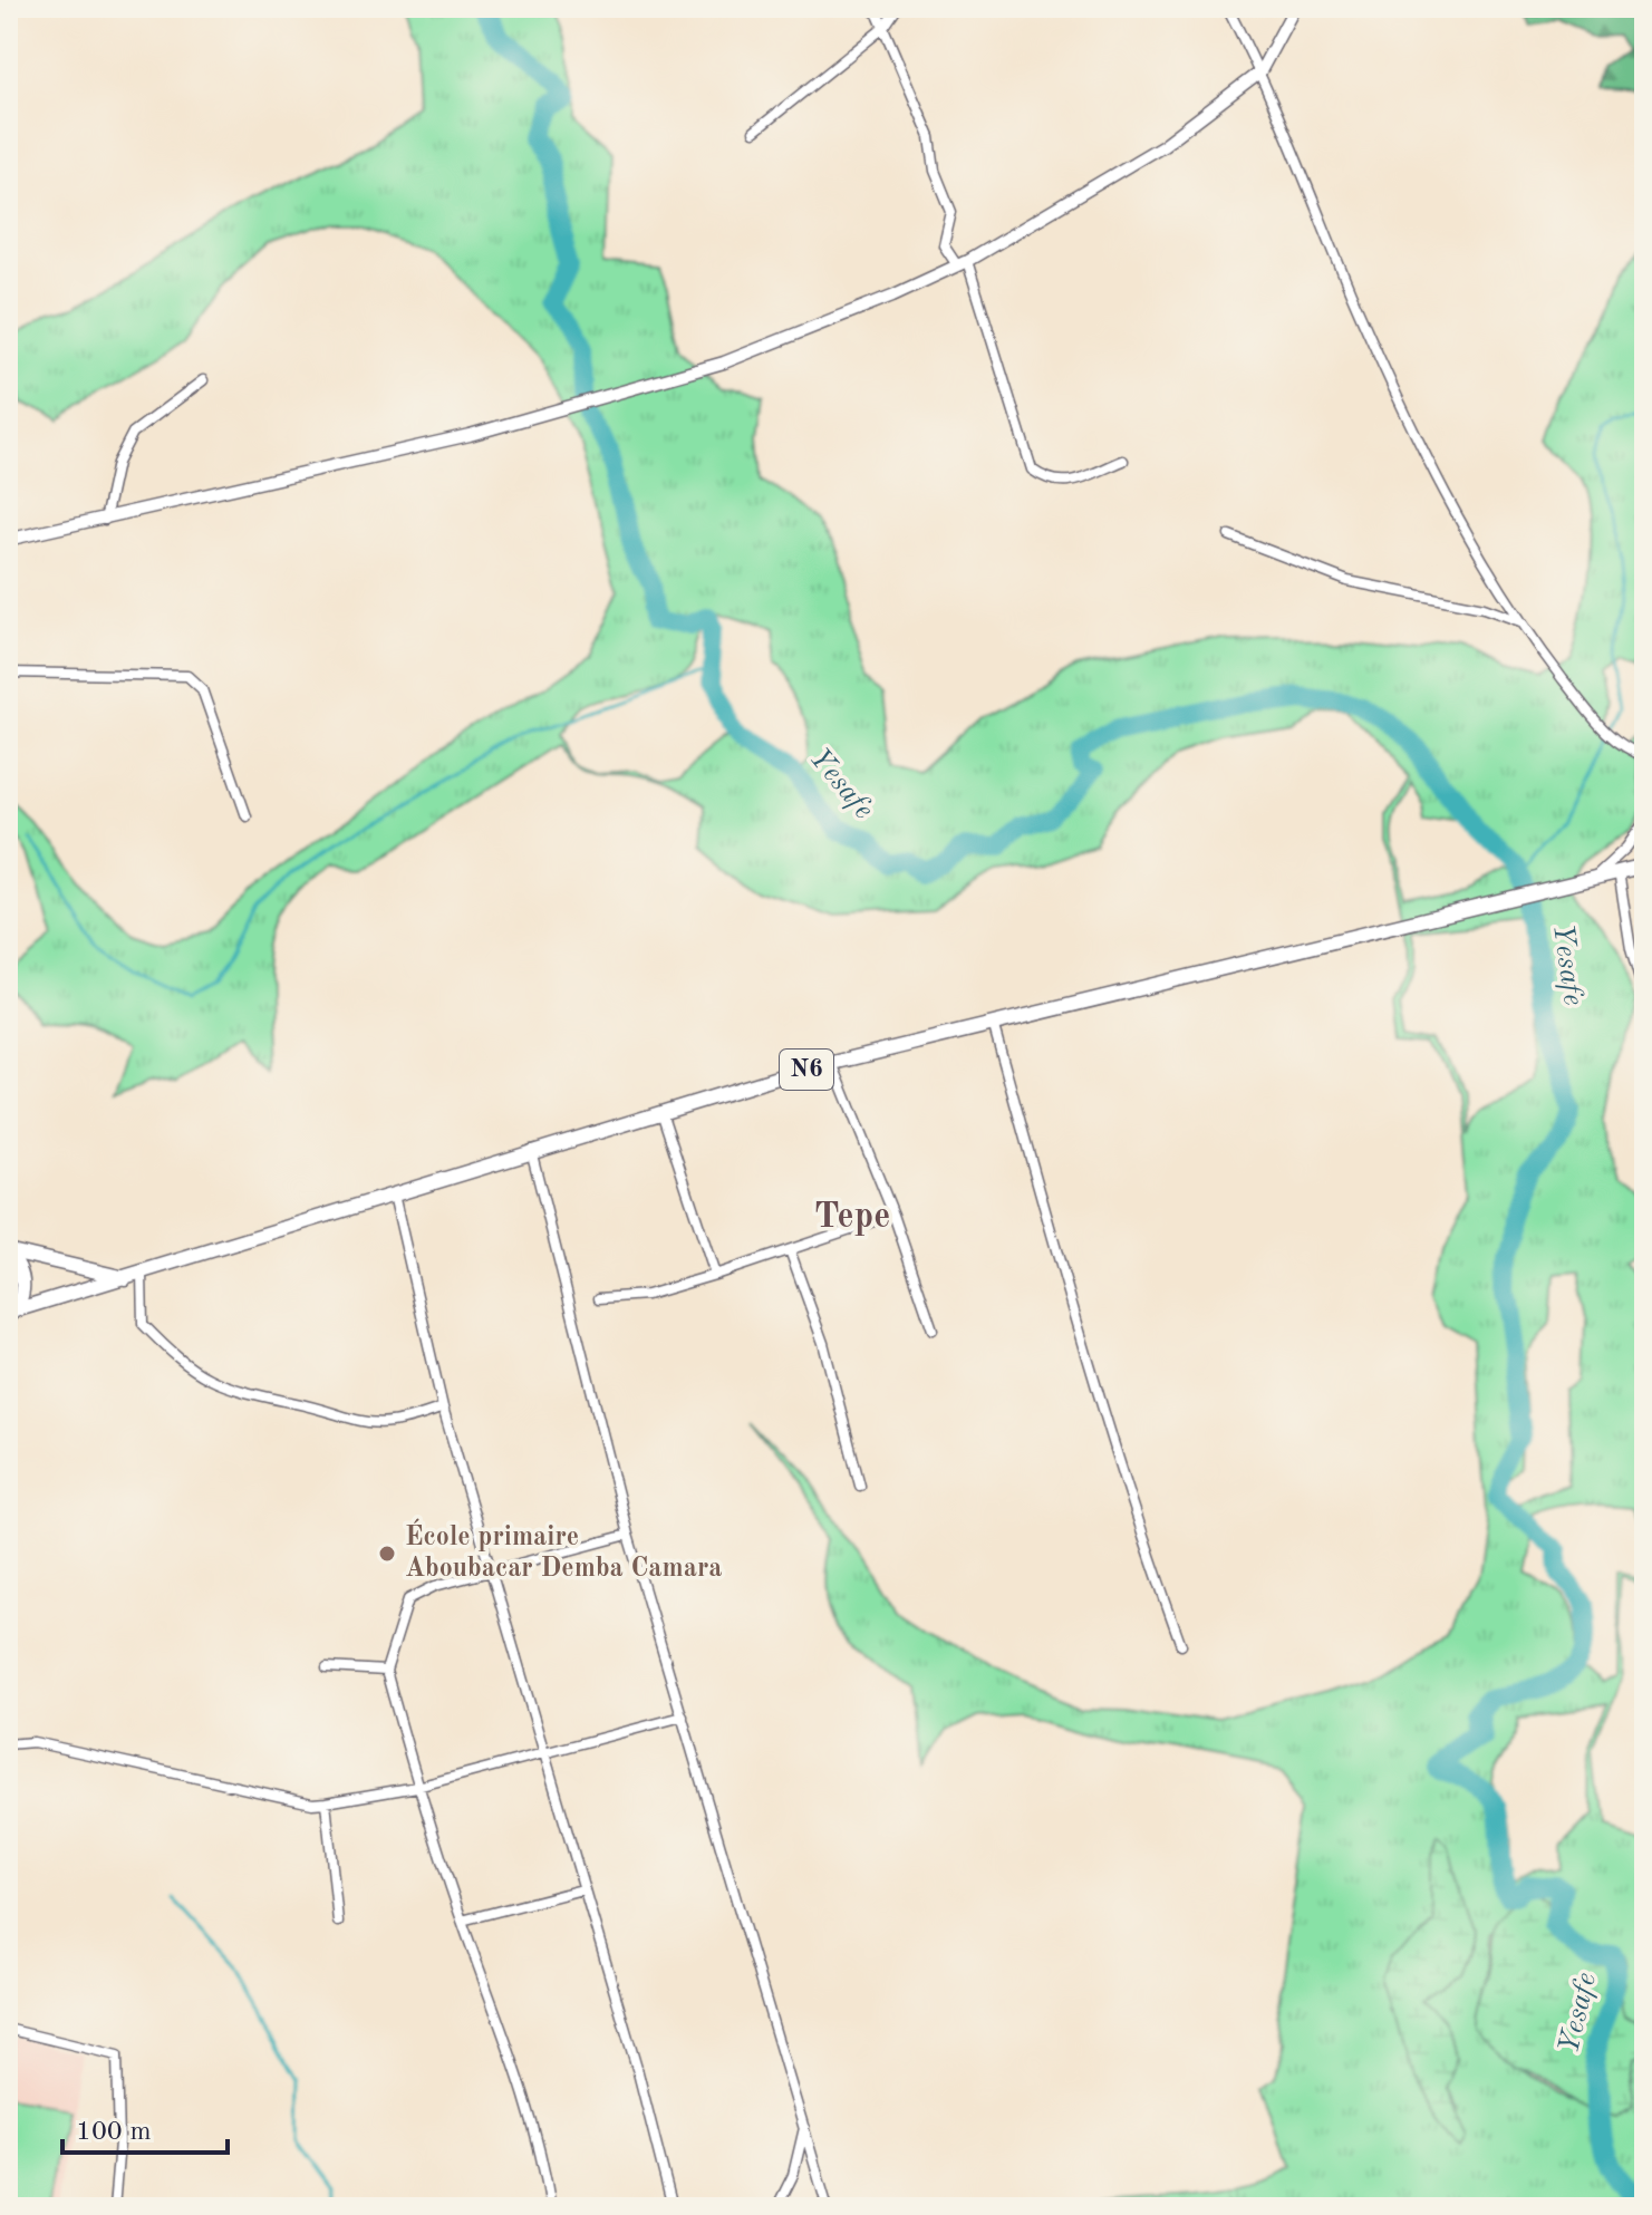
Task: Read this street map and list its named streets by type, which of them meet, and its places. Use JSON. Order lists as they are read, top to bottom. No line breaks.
{"streets":{"highway":["N6"]},"districts":["Tepe"],"water":["Yesafe"],"places":["École primaire Aboubacar Demba Camara"],"scale_bar":"100 m"}
